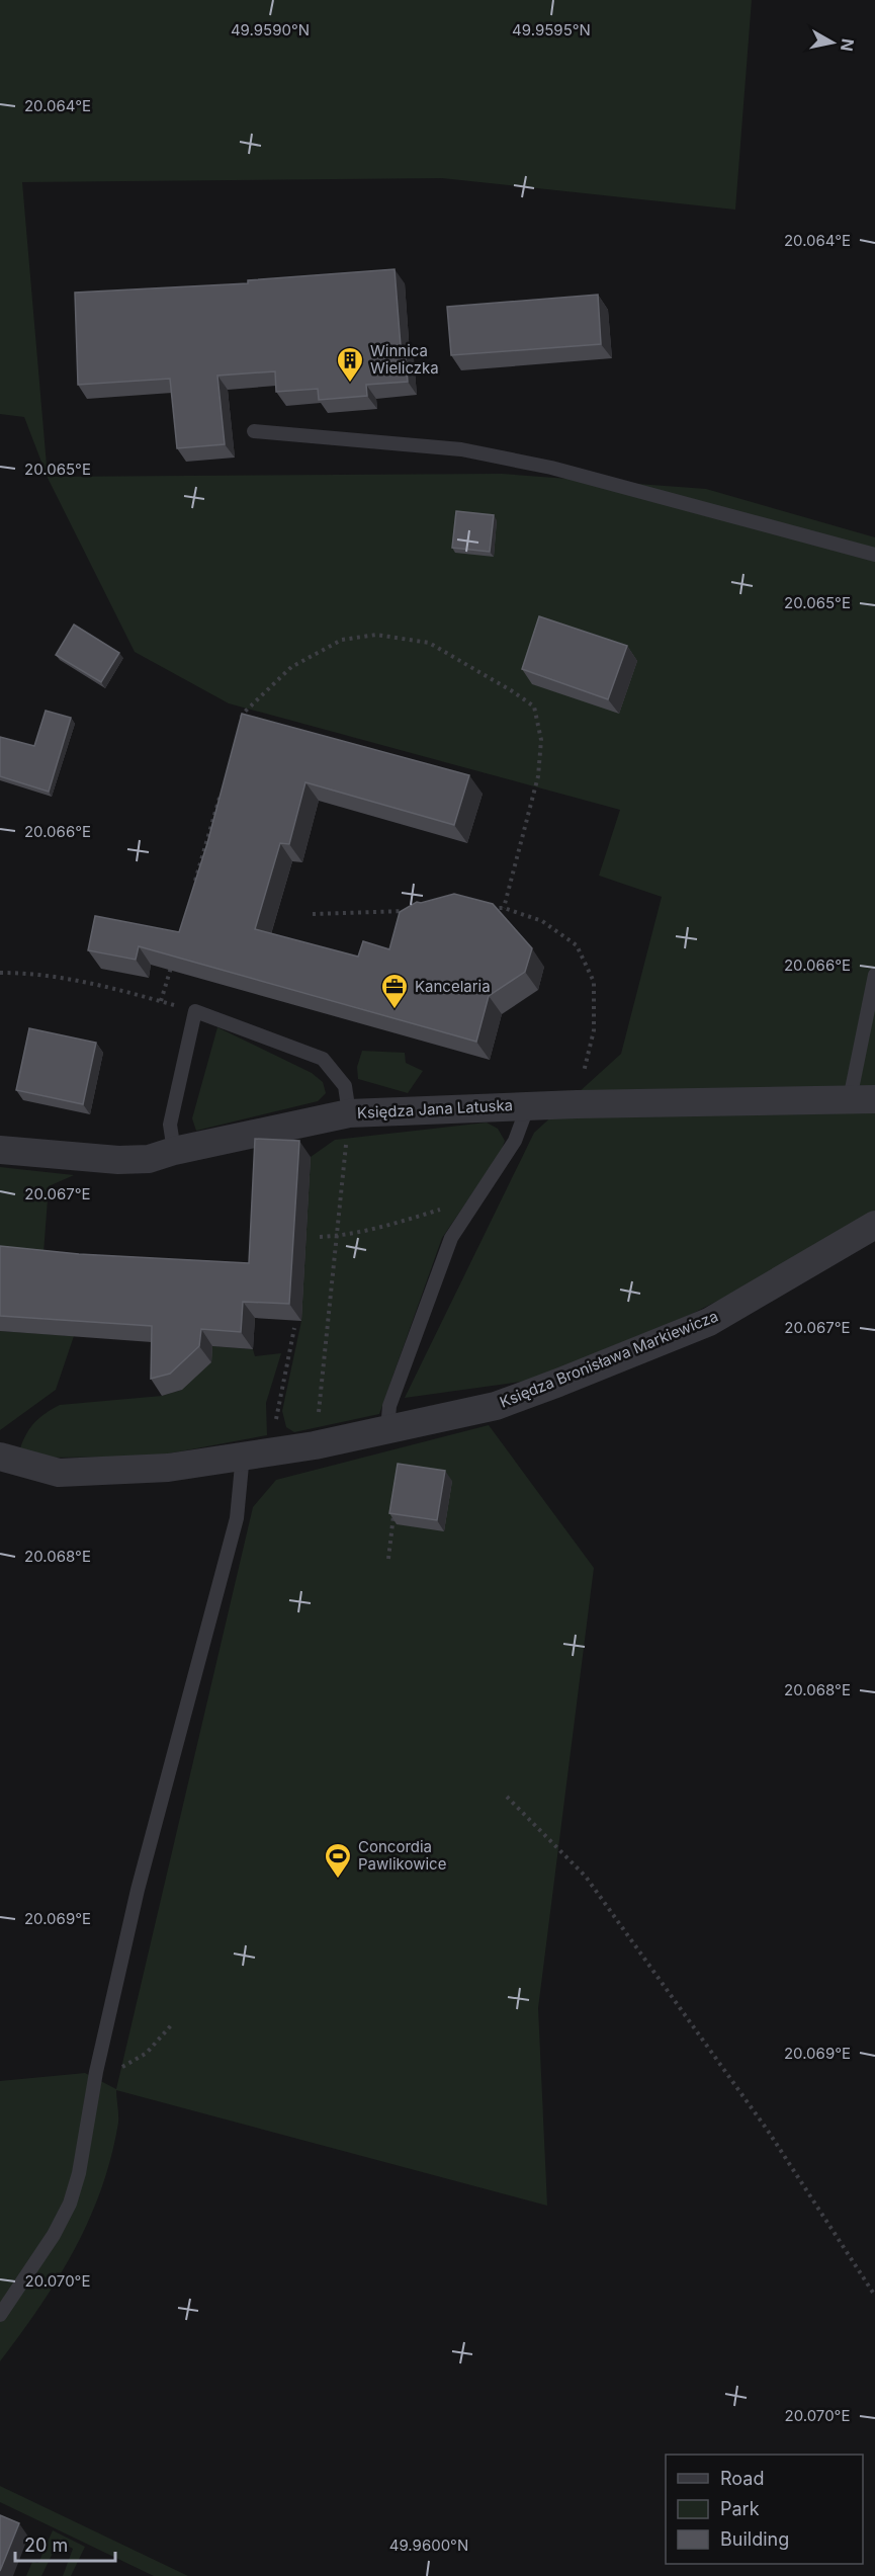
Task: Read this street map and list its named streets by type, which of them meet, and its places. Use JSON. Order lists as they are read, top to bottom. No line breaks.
{"streets":{"street":["Księdza Jana Latuska","Księdza Bronisława Markiewicza"]},"places":{"building":["Winnica Wieliczka"],"office":["Kancelaria"],"sports":["Concordia Pawlikowice"]},"legend":["Road","Park","Building"],"scale_bar":"20 m","north":"right","coordinates":["49.9590°N","49.9595°N","20.064°E","20.065°E","20.066°E","20.067°E","20.068°E","20.069°E","20.070°E","49.9600°N"]}
